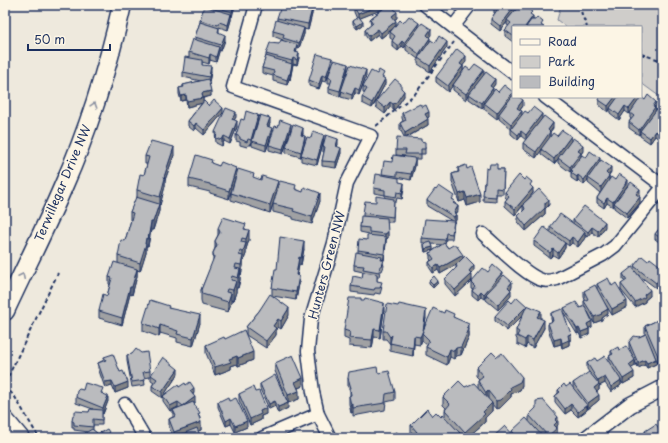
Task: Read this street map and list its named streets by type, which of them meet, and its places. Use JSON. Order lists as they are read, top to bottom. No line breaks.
{"streets":{"main road":["Terwillegar Drive NW"],"street":["Hunters Green NW"]},"one_way":["Terwillegar Drive NW"],"legend":["Road","Park","Building"],"scale_bar":"50 m"}
